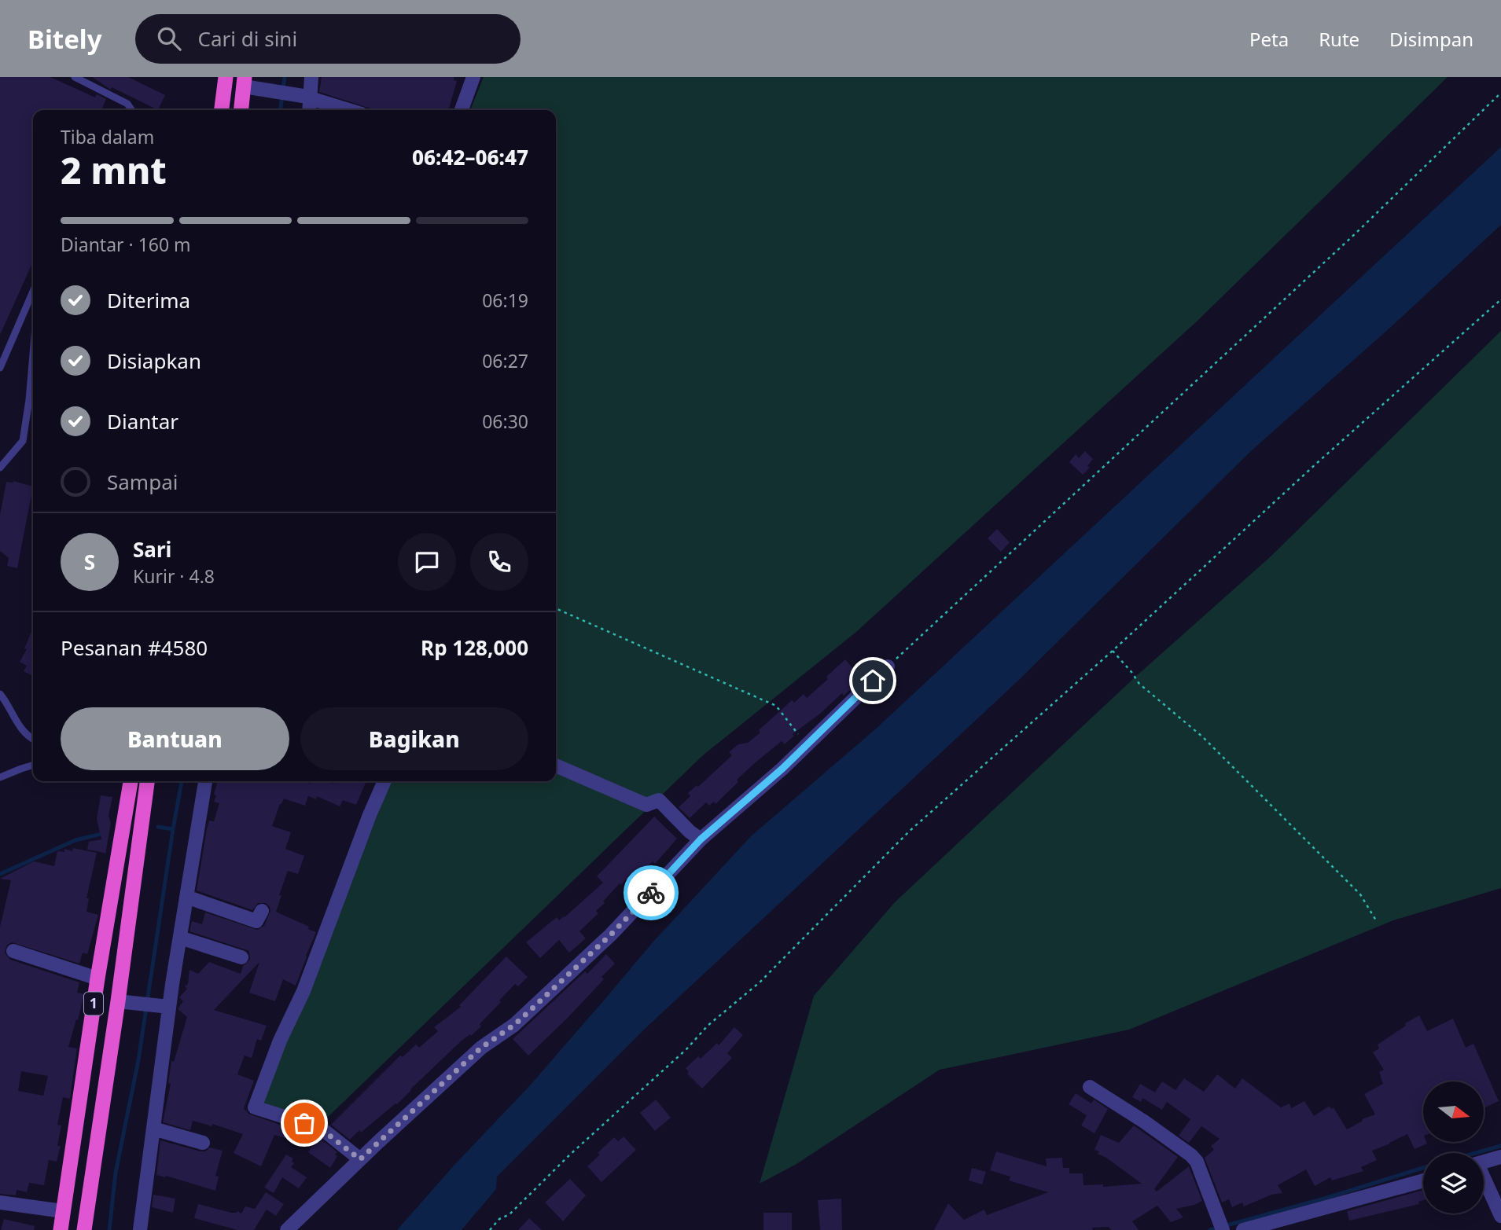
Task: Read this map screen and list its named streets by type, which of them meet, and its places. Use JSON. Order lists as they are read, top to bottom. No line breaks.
{"streets":{"highway":["1"]},"north":"right","page":{"header":"Bitely","search":"Cari di sini","nav":["Peta","Rute","Disimpan"],"heading":["2 mnt","Tiba dalam","06:42–06:47"],"panel":["Sari","Kurir · 4.8","Pesanan #4580","Rp 128,000"],"bar":"Diantar · 160 m","list":[["Diterima","06:19"],["Disiapkan","06:27"],["Diantar","06:30"],"Sampai"],"round":"S","buttons":["Bantuan","Bagikan"]}}
